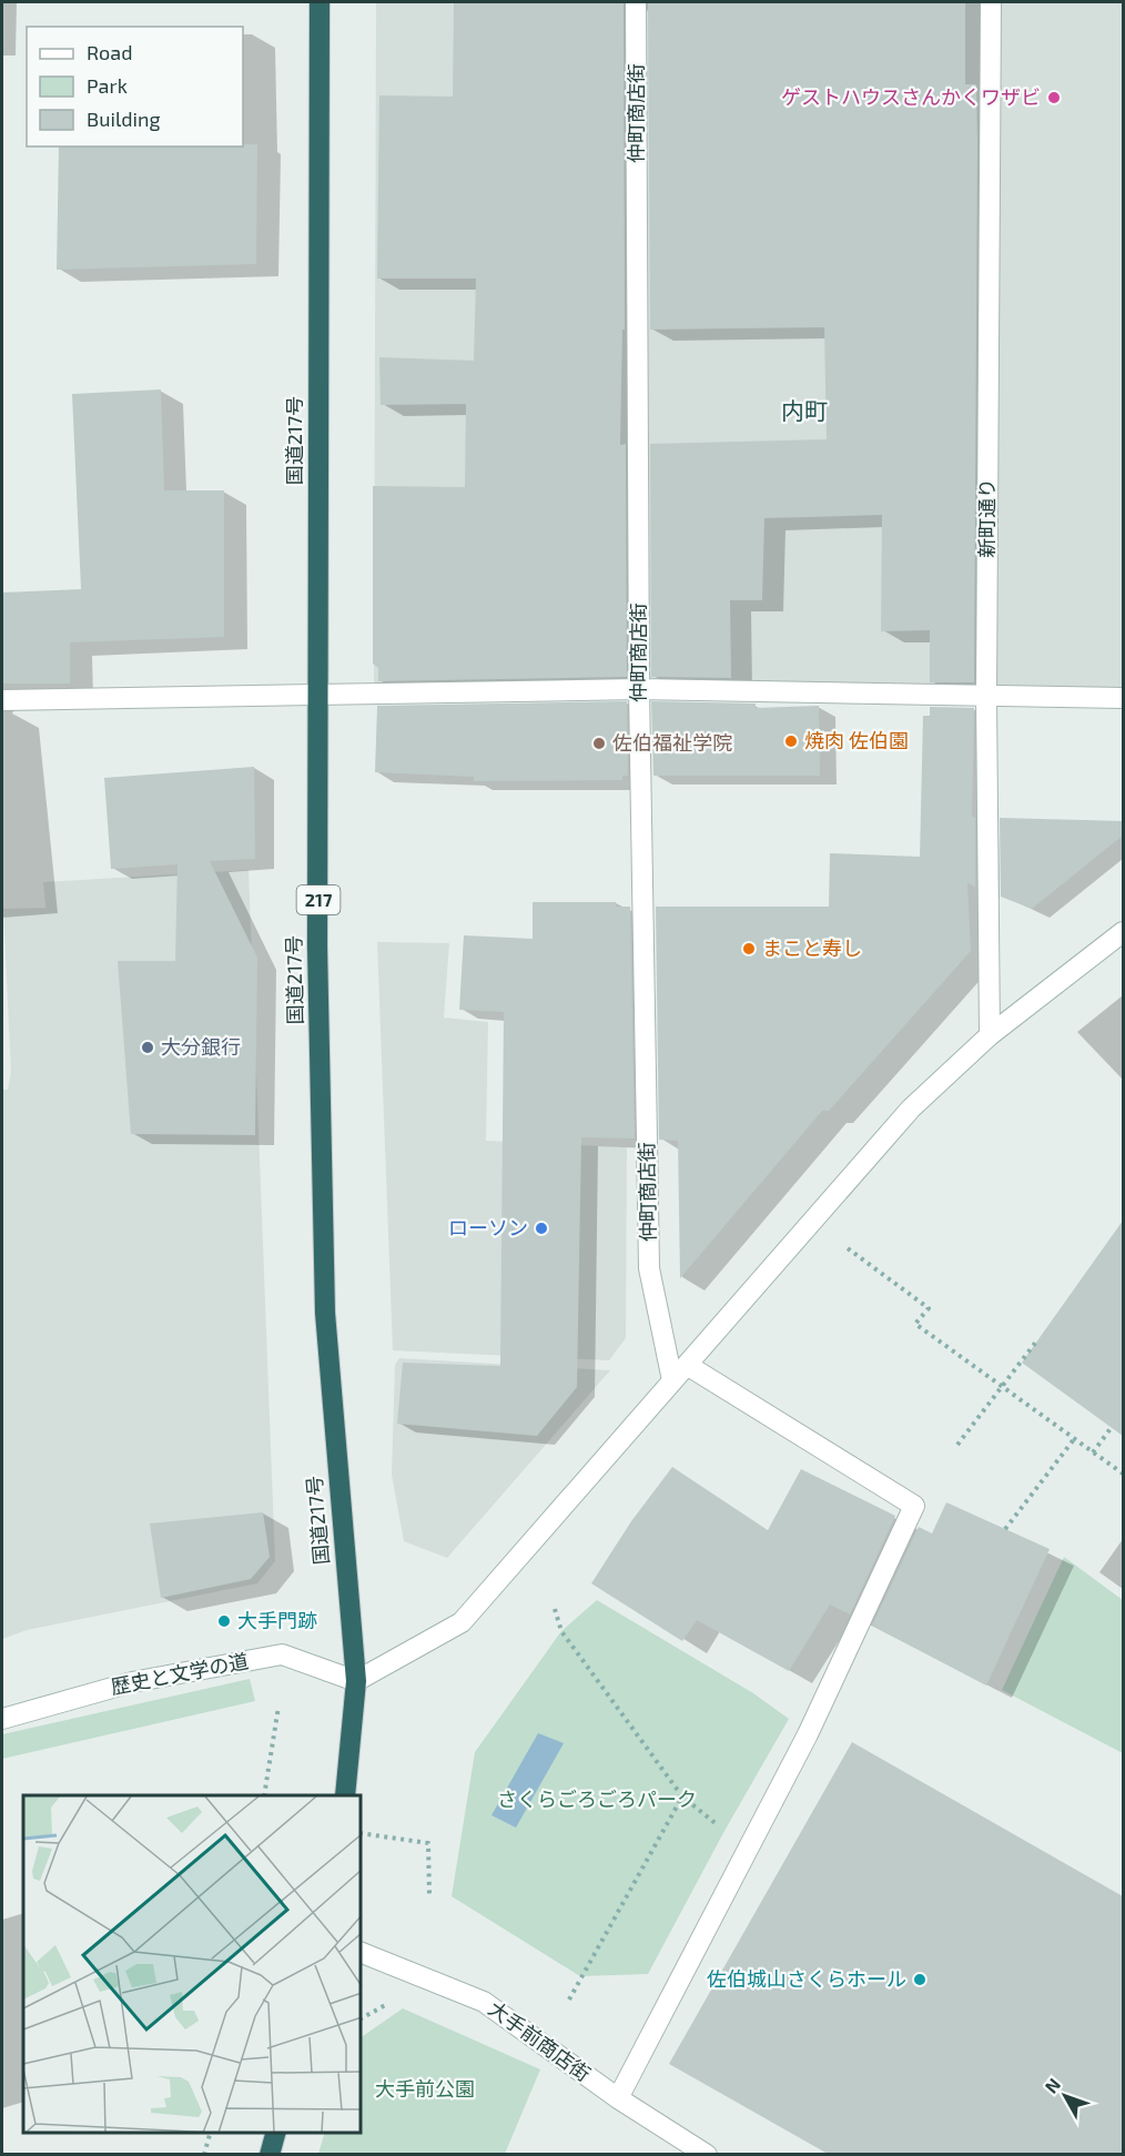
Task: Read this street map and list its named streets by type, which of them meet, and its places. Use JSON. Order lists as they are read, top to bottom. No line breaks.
{"streets":{"highway":["国道217号","217"],"street":["仲町商店街","新町通り","歴史と文学の道","大手前商店街"]},"crossings":[["国道217号","歴史と文学の道"]],"districts":["内町"],"parks":["さくらごろごろパーク","大手前公園"],"places":["ゲストハウスさんかくワザビ","焼肉 佐伯園","佐伯福祉学院","まこと寿し","大分銀行","ローソン","大手門跡","佐伯城山さくらホール"],"legend":["Road","Park","Building"],"north":"top left"}
